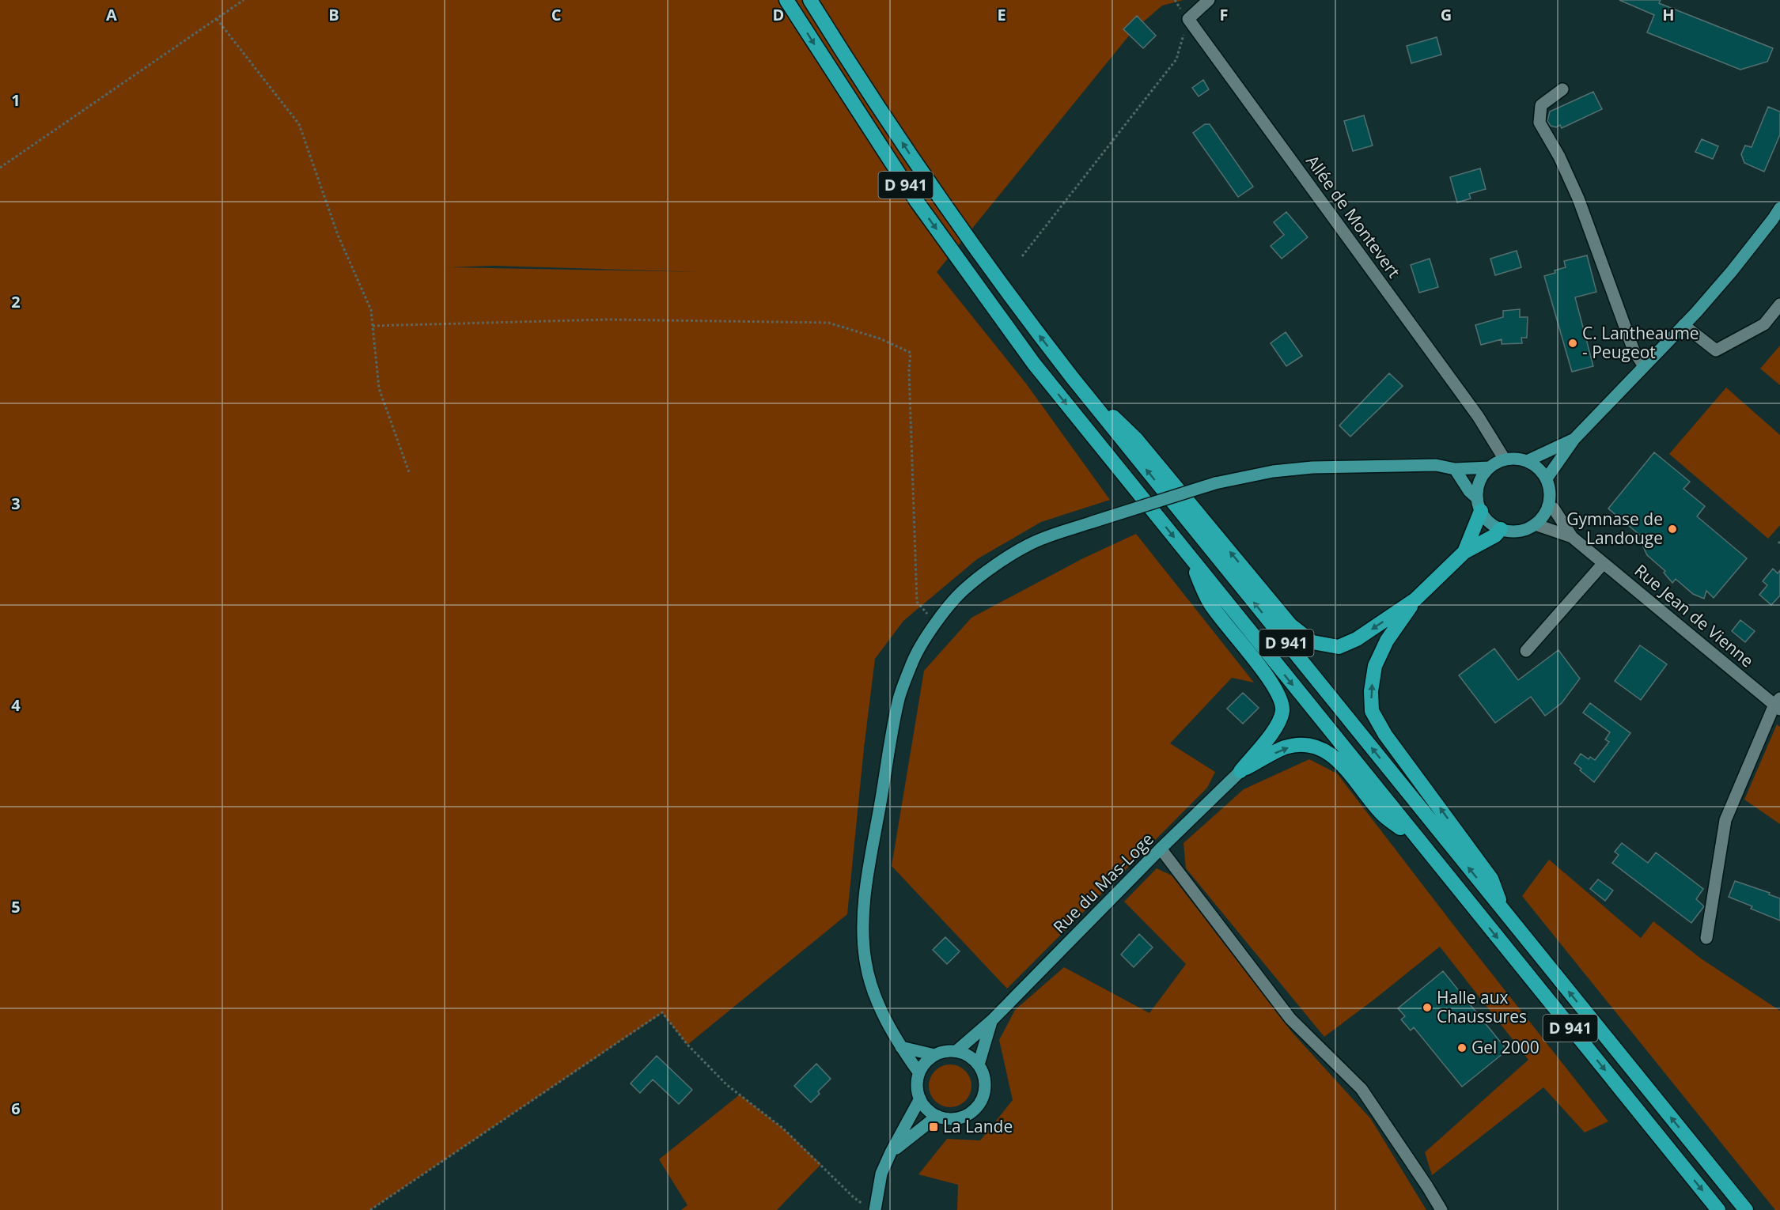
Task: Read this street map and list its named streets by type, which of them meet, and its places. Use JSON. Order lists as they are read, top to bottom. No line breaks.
{"streets":{"highway":["D 941"],"main road":["Rue du Mas-Loge"],"street":["Allée de Montevert","Rue Jean de Vienne"]},"crossings":[["Allée de Montevert","Rue Jean de Vienne"]],"places":{"other":["C. Lantheaume - Peugeot","Gymnase de Landouge","Halle aux Chaussures","Gel 2000"],"transit":["La Lande"]},"grid":{"columns":["A","B","C","D","E","F","G","H"],"rows":["1","2","3","4","5","6"]}}
